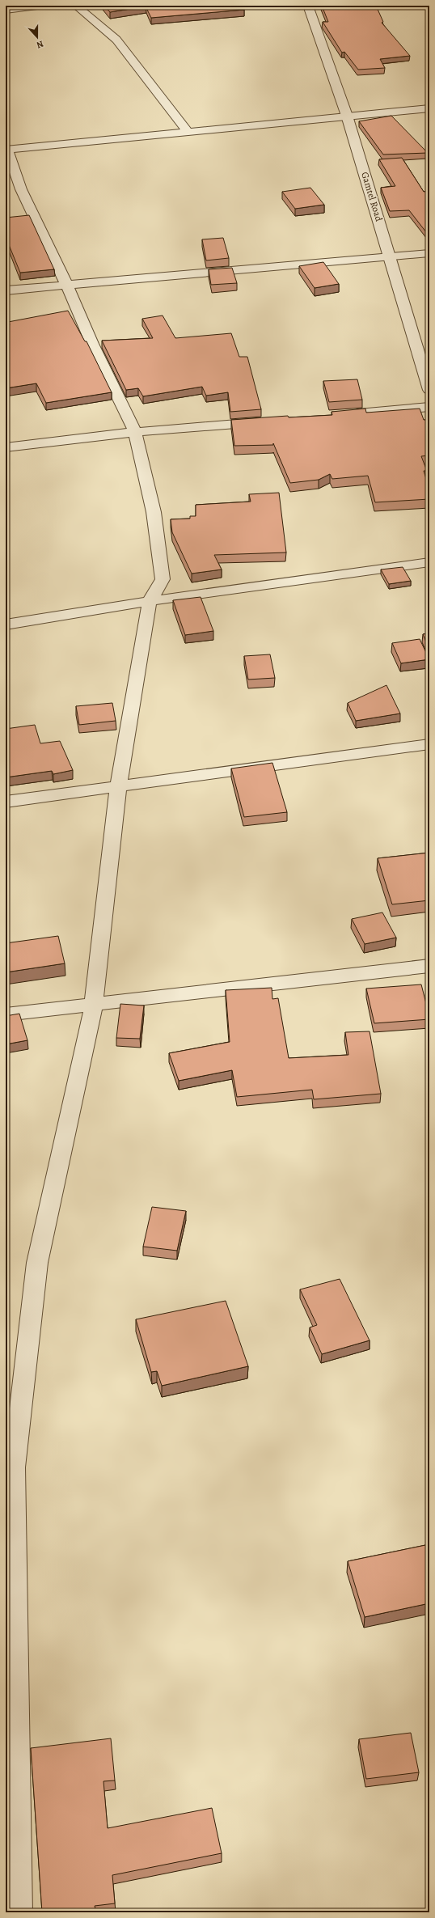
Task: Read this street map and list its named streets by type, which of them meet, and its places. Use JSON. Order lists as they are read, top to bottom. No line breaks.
{"streets":{"street":["Gamtel Road"]},"north":"bottom"}
